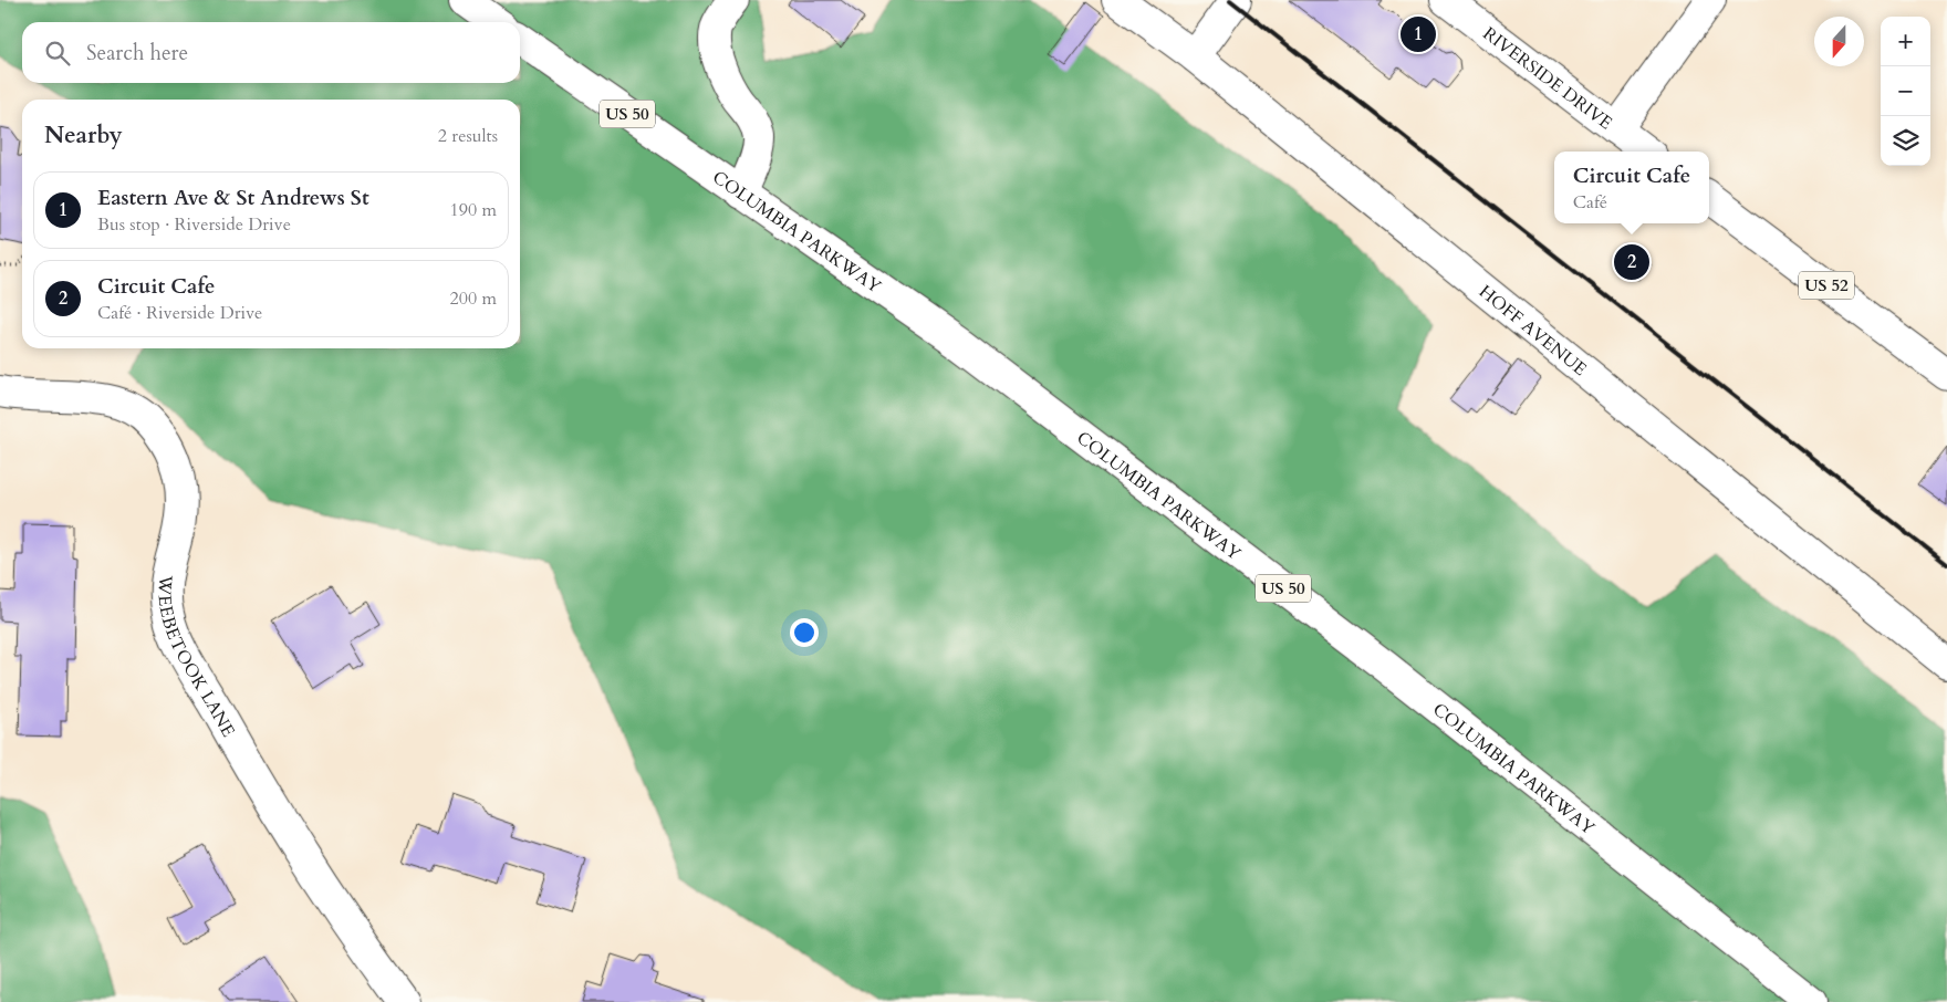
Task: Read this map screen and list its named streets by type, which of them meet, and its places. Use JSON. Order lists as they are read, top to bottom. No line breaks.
{"streets":{"main road":["RIVERSIDE DRIVE","US 50","COLUMBIA PARKWAY","US 52","HOFF AVENUE","WEEBETOOK LANE"]},"north":"bottom","page":{"pins":["1","2"],"map_buttons":["+","−"],"search":"Search here","heading":["Nearby","2 results"],"popup":["Circuit Cafe","Café"],"list":[{"mark":"1","name":"Eastern Ave & St Andrews St","note":"Bus stop · Riverside Drive","value":"190 m"},{"mark":"2","name":"Circuit Cafe","note":"Café · Riverside Drive","value":"200 m"}]}}
